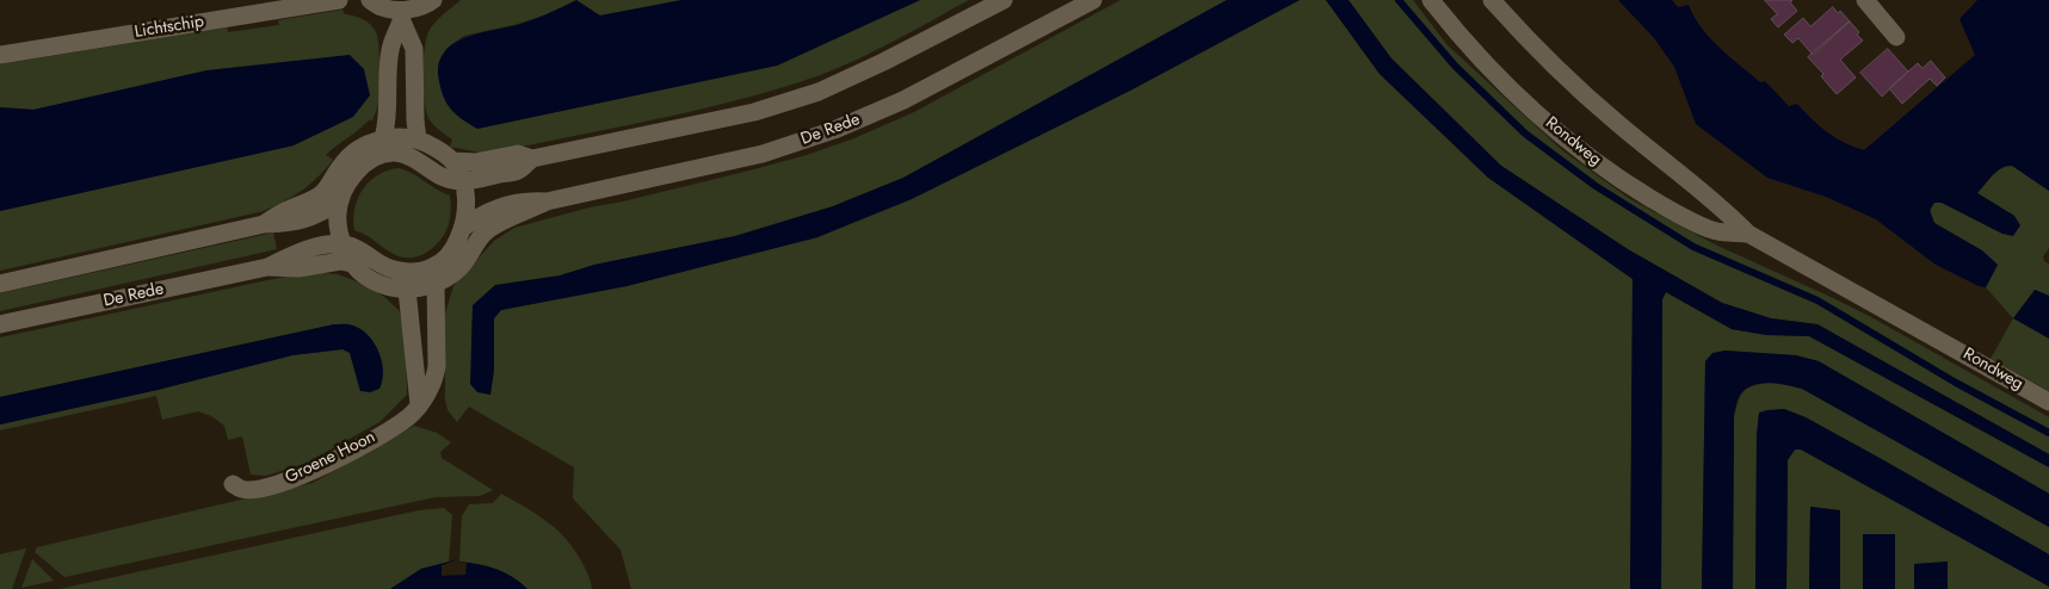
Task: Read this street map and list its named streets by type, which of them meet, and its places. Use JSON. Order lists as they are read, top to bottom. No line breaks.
{"streets":{"main road":["Lichtschip","De Rede","Rondweg","Groene Hoon"]},"crossings":[["De Rede","Groene Hoon"]]}
